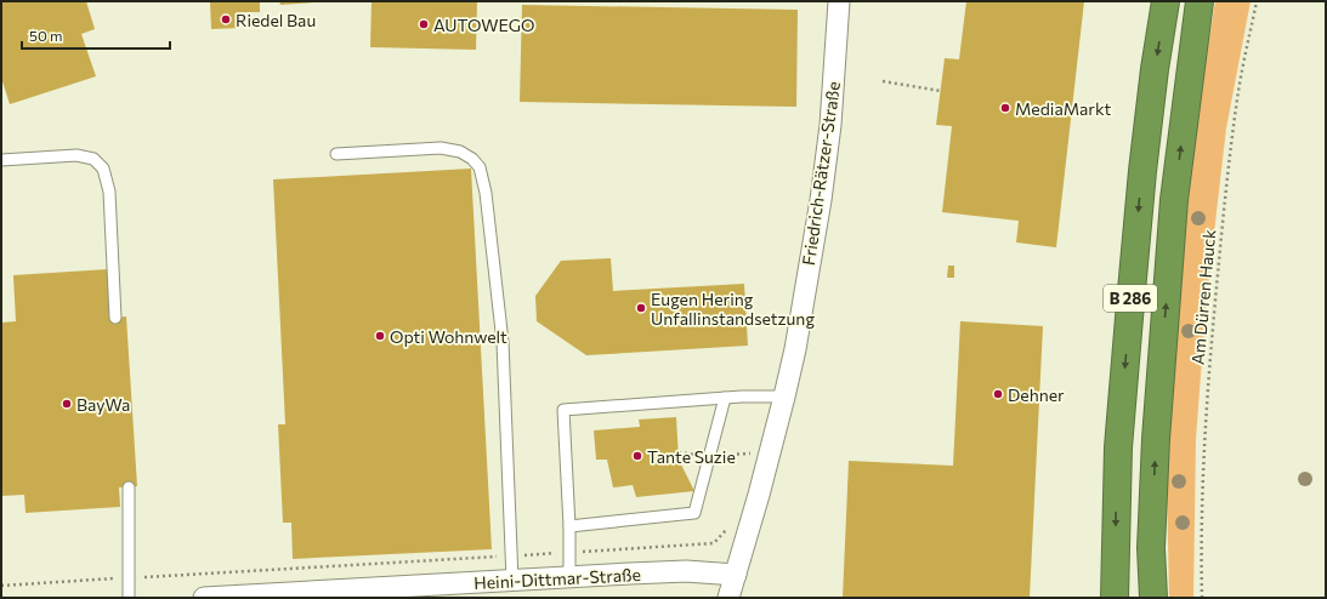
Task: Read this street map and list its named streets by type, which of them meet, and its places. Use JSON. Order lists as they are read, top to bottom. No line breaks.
{"streets":{"highway":["B 286"],"street":["Friedrich-Rätzer-Straße","Heini-Dittmar-Straße"],"path":["Am Dürren Hauck"]},"crossings":[["Friedrich-Rätzer-Straße","Heini-Dittmar-Straße"]],"places":["Riedel Bau","AUTOWEGO","MediaMarkt","Eugen Hering Unfallinstandsetzung","Opti Wohnwelt","Dehner","BayWa","Tante Suzie"],"scale_bar":"50 m"}
